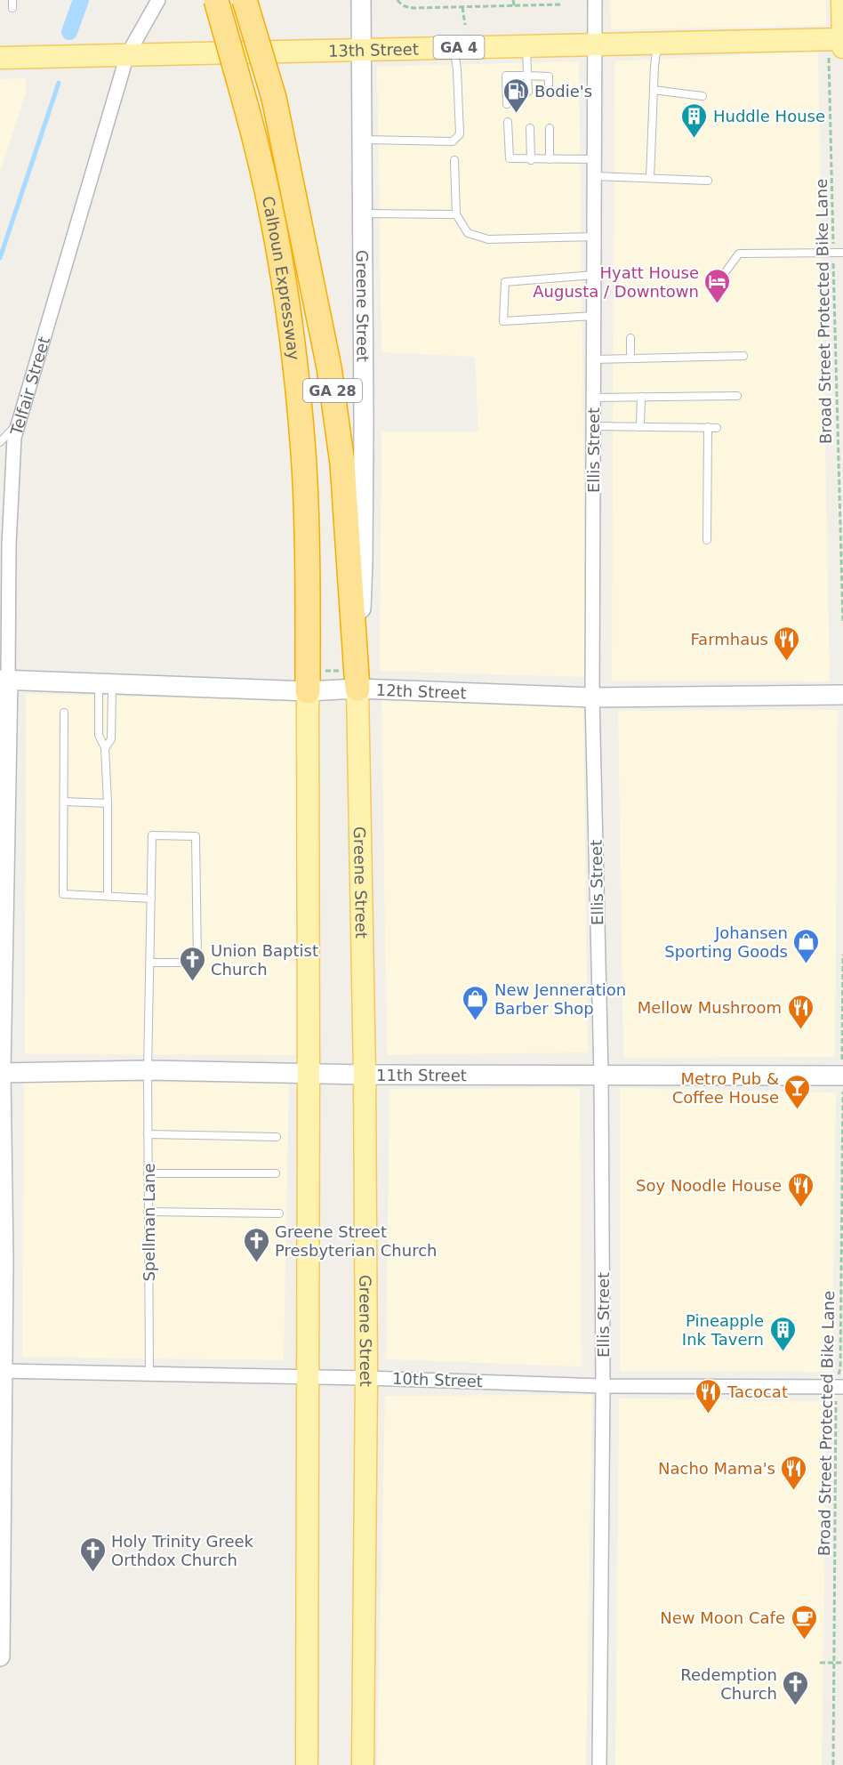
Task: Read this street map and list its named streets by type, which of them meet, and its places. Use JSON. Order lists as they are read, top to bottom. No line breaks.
{"streets":{"highway":["Calhoun Expressway","GA 28"],"main road":["GA 4","13th Street","Greene Street"],"street":["Telfair Street","Ellis Street","12th Street","11th Street","10th Street"],"lane":["Spellman Lane"],"path":["Broad Street Protected Bike Lane"]},"crossings":[["13th Street","Greene Street"],["13th Street","Broad Street Protected Bike Lane"],["13th Street","Telfair Street"],["13th Street","Ellis Street"],["Calhoun Expressway","Greene Street"],["Calhoun Expressway","GA 28"],["Calhoun Expressway","12th Street"],["Greene Street","12th Street"],["Greene Street","11th Street"],["Greene Street","10th Street"],["Broad Street Protected Bike Lane","11th Street"],["Broad Street Protected Bike Lane","10th Street"],["Telfair Street","12th Street"],["Telfair Street","11th Street"],["Telfair Street","10th Street"],["GA 28","12th Street"],["GA 28","11th Street"],["GA 28","10th Street"],["Ellis Street","12th Street"],["Ellis Street","11th Street"],["Ellis Street","10th Street"],["11th Street","Spellman Lane"],["Spellman Lane","10th Street"]],"places":{"fuel station":["Bodie's"],"building":["Huddle House","Pineapple Ink Tavern"],"hotel":["Hyatt House Augusta / Downtown"],"restaurant":["Farmhaus","Mellow Mushroom","Soy Noodle House","Tacocat","Nacho Mama's"],"shop":["Johansen Sporting Goods","New Jenneration Barber Shop"],"church":["Union Baptist Church","Greene Street Presbyterian Church","Holy Trinity Greek Orthdox Church","Redemption Church"],"bar":["Metro Pub & Coffee House"],"cafe":["New Moon Cafe"]}}
